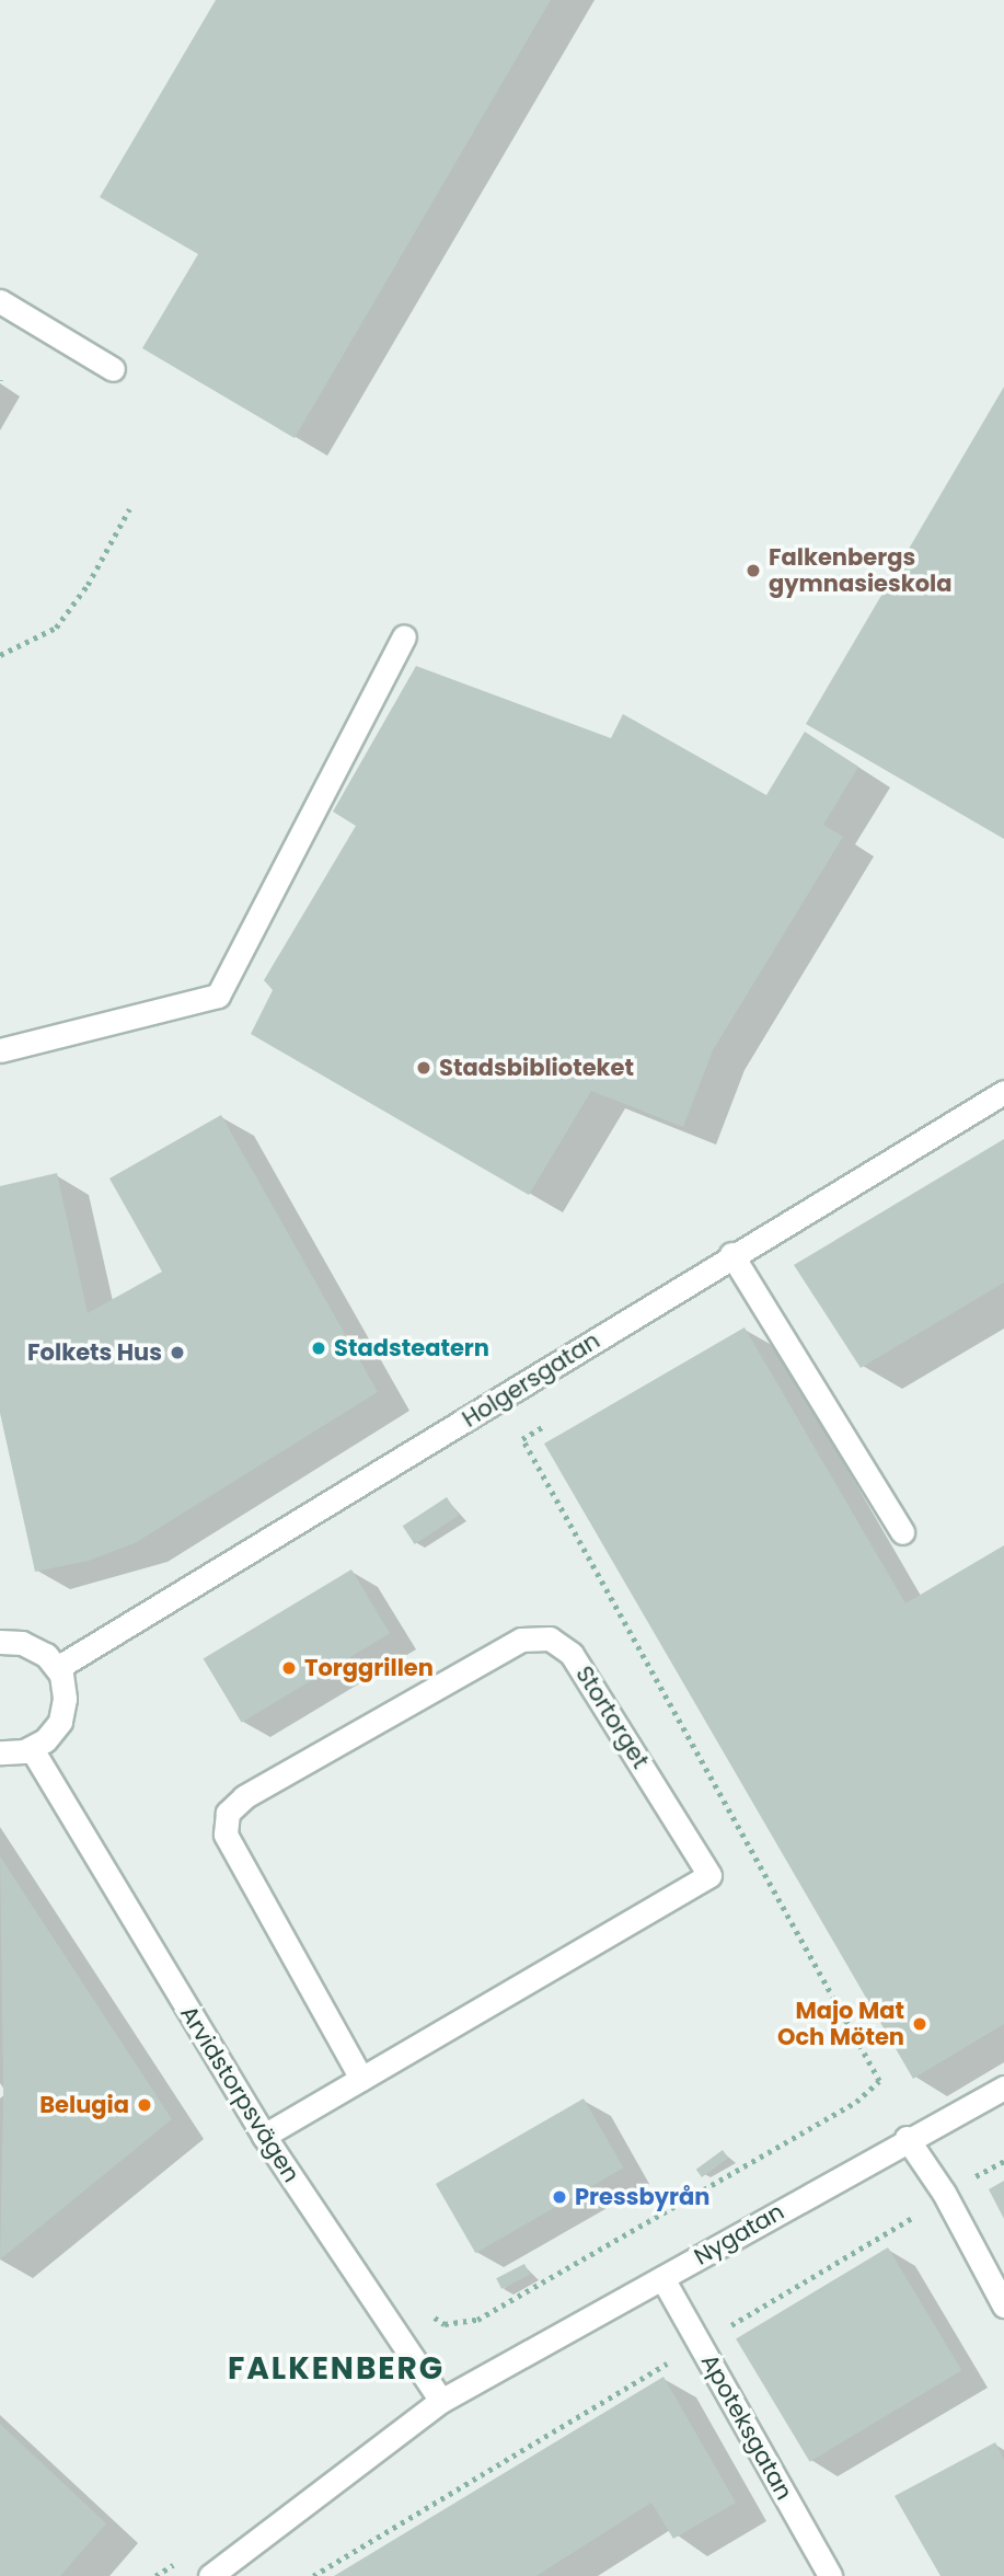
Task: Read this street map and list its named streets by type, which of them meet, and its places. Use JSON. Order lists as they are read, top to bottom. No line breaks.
{"streets":{"street":["Holgersgatan","Stortorget","Arvidstorpsvägen","Nygatan","Apoteksgatan"]},"crossings":[["Stortorget","Arvidstorpsvägen"],["Arvidstorpsvägen","Nygatan"],["Nygatan","Apoteksgatan"]],"districts":["FALKENBERG"],"places":["Falkenbergs gymnasieskola","Stadsbiblioteket","Stadsteatern","Folkets Hus","Torggrillen","Majo Mat Och Möten","Belugia","Pressbyrån"]}
